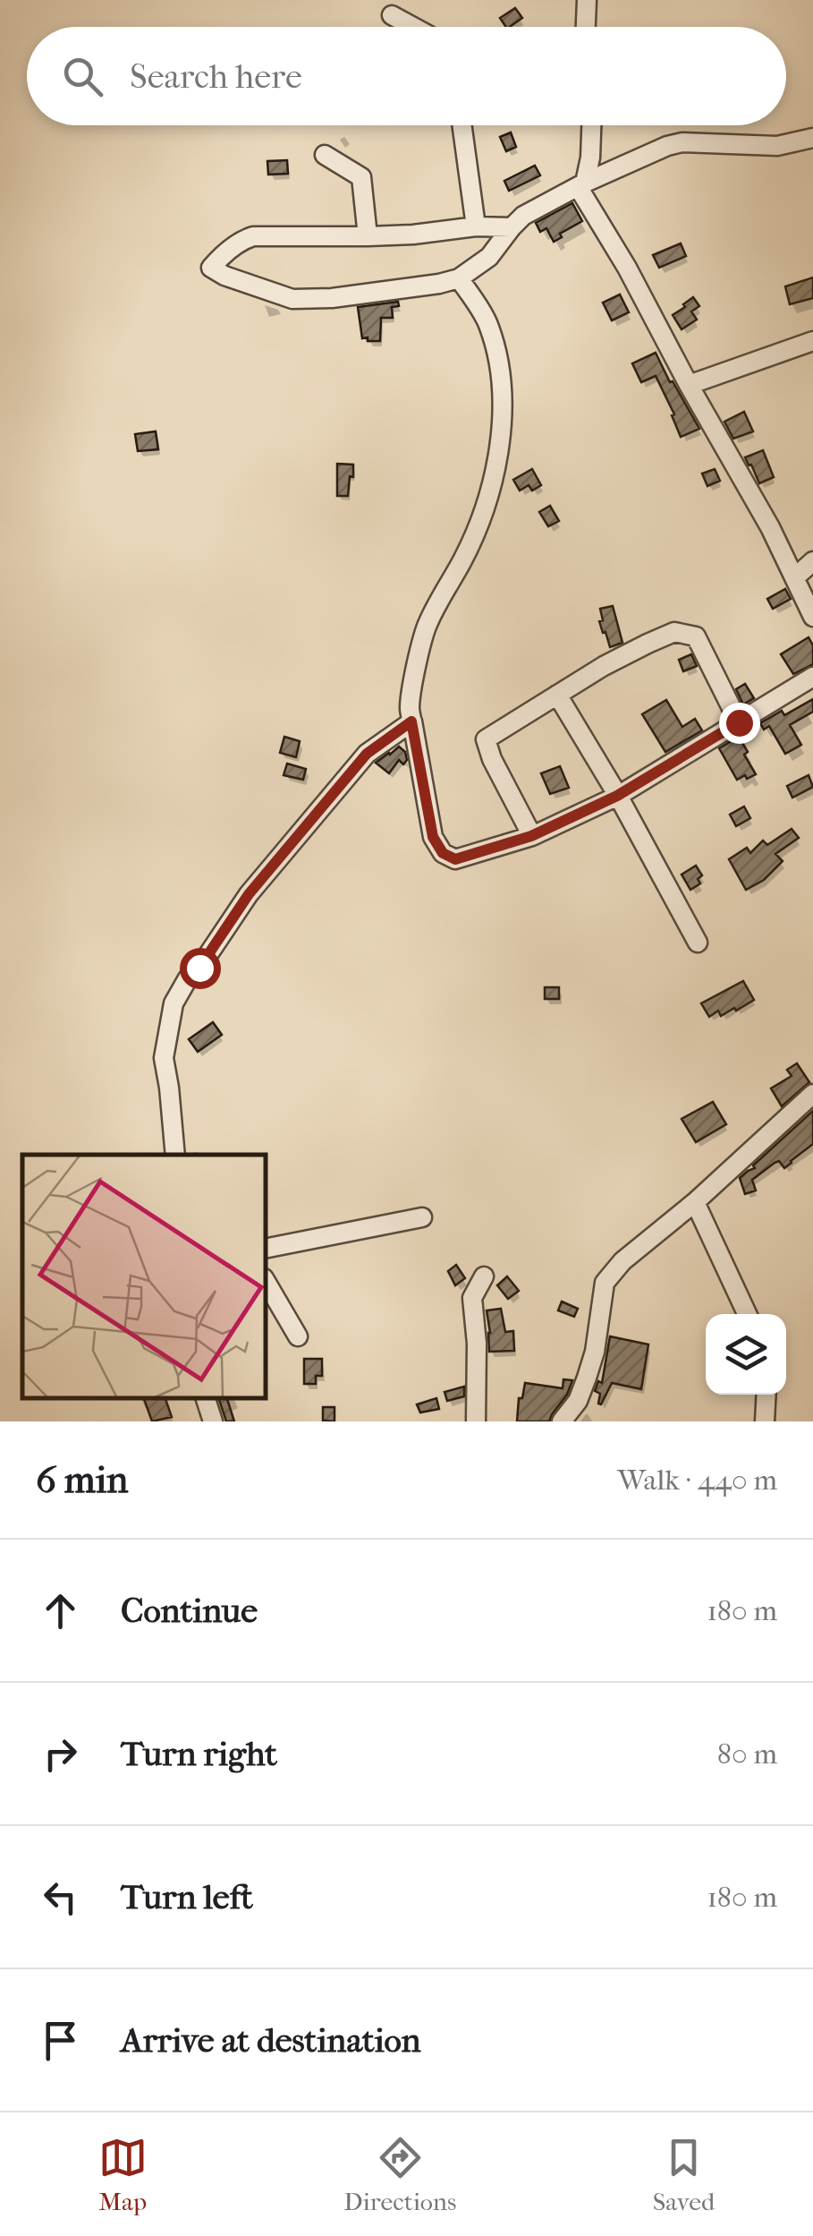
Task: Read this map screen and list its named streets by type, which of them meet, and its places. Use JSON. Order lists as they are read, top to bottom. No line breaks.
{"page":{"search":"Search here","heading":["6 min","Walk · 440 m"],"list":[["Continue","180 m"],["Turn right","80 m"],["Turn left","180 m"],"Arrive at destination"],"nav":["Map","Directions","Saved"]}}
